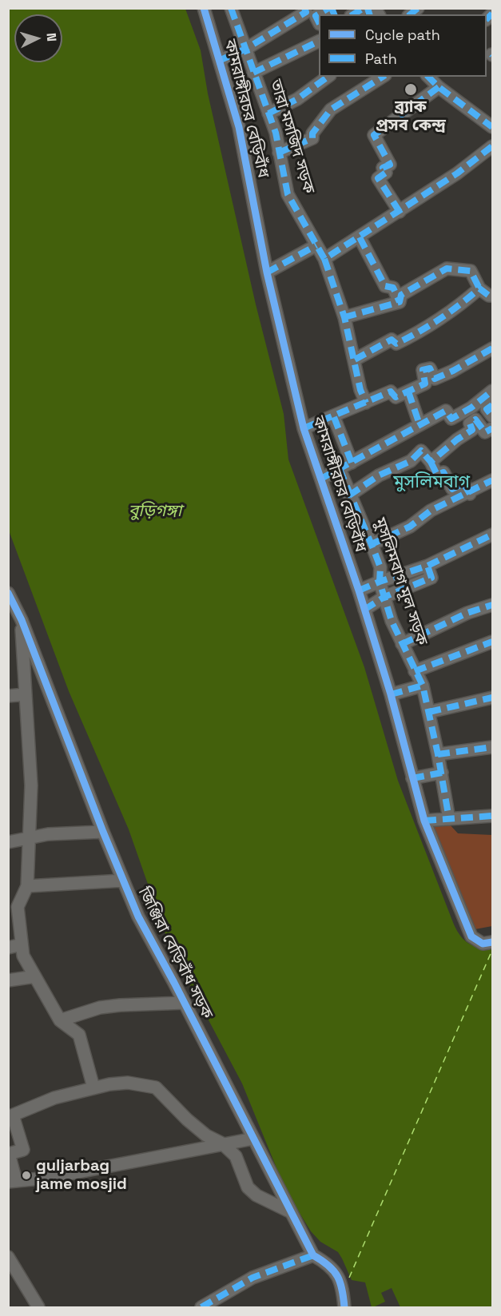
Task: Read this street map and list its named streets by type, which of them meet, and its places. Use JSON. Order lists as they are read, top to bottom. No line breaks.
{"streets":{"street":["কামরাঙ্গীরচর বেড়িবাঁধ","তারা মসজিদ সড়ক","মুসলিমবাগ মূল সড়ক","জিঞ্জিরা বেড়িবাঁধ সড়ক"]},"districts":["মুসলিমবাগ"],"water":["বুড়িগঙ্গা"],"places":["ব্র্যাক প্রসব কেন্দ্র","guljarbag jame mosjid"],"legend":["Cycle path","Path"],"north":"right"}
